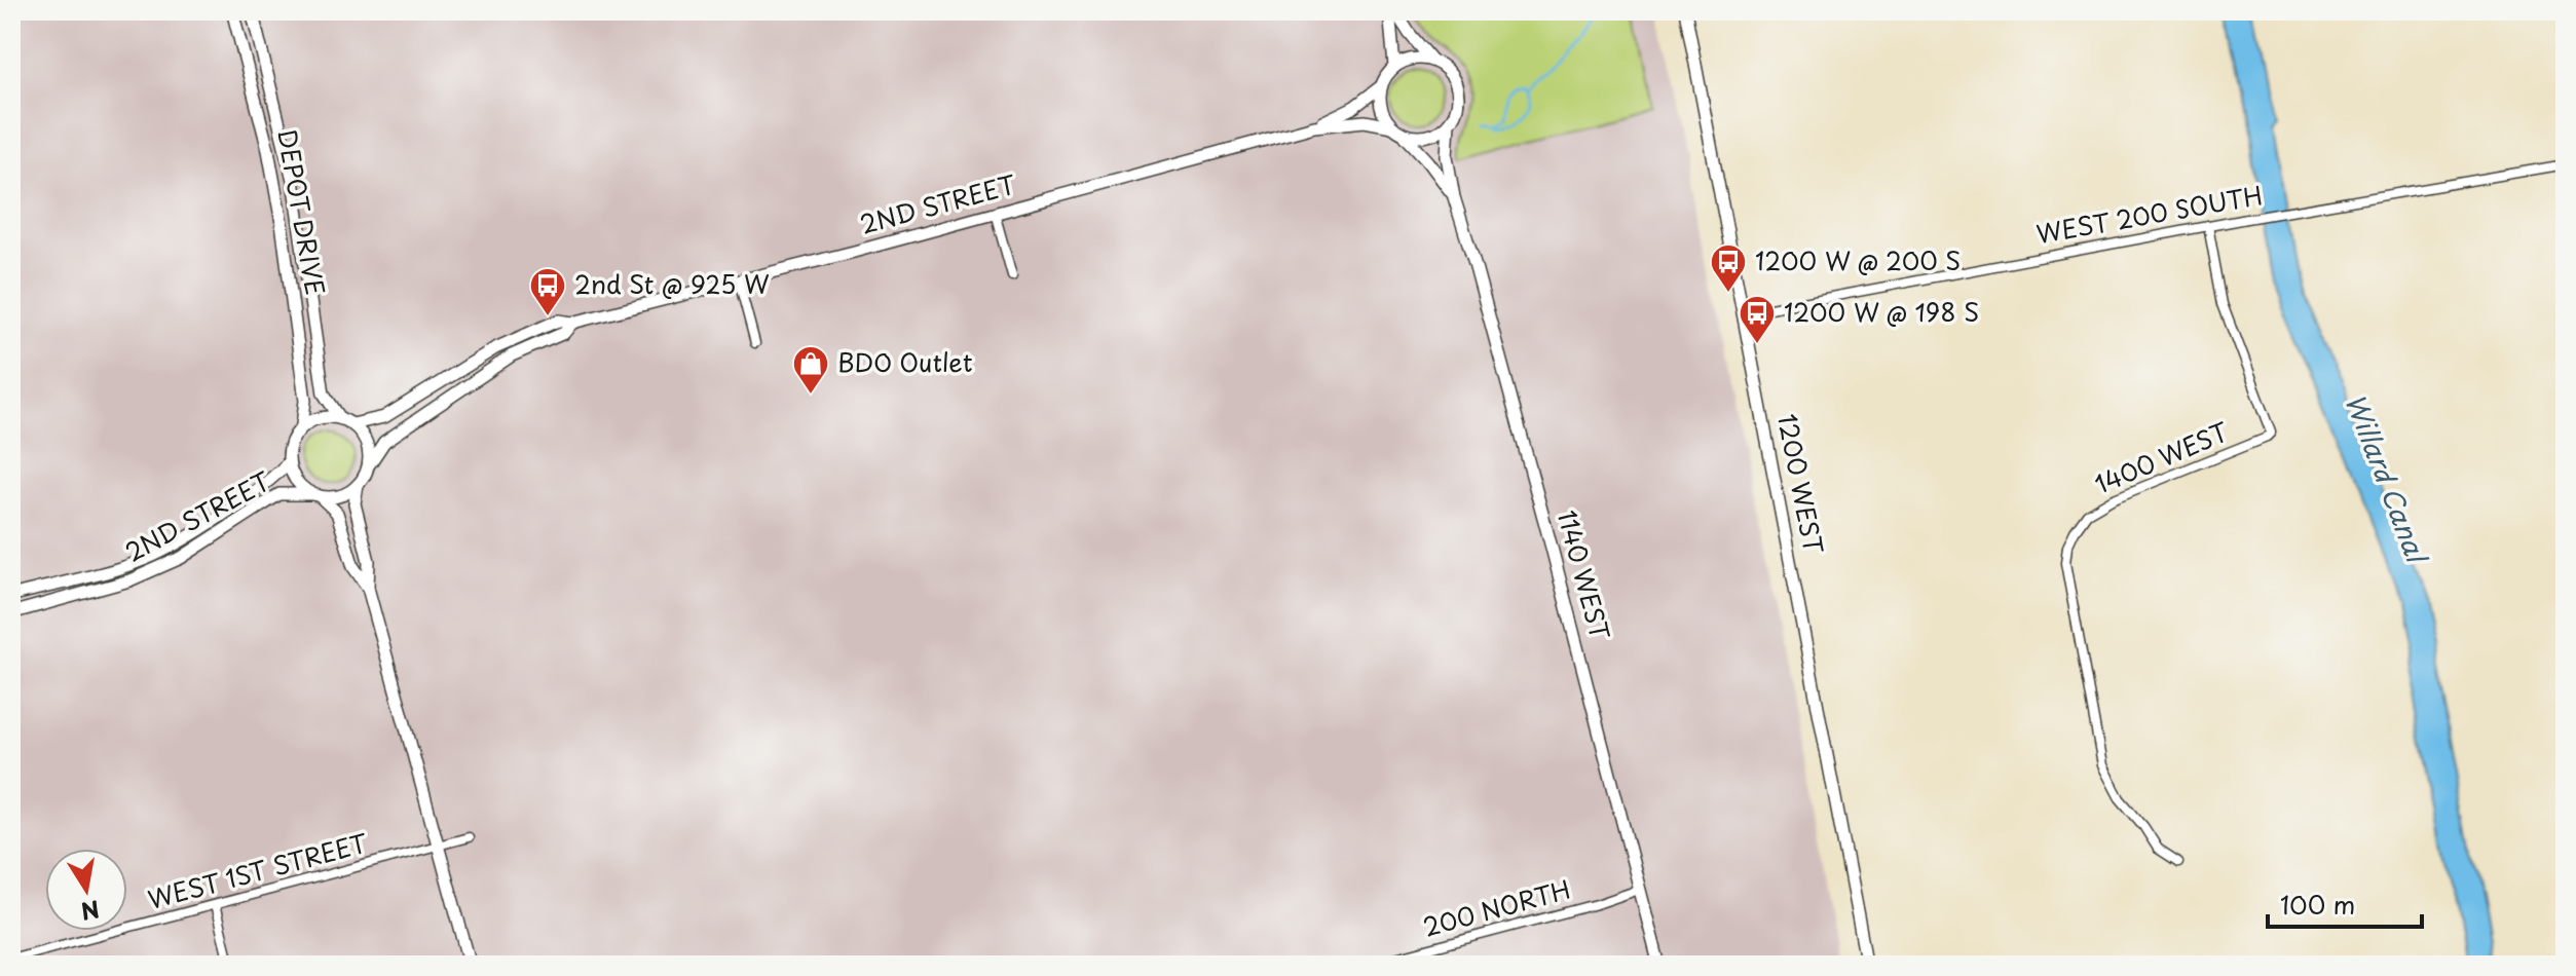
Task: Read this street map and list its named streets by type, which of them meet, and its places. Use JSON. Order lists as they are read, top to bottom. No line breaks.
{"streets":{"street":["2ND STREET","DEPOT DRIVE","WEST 200 SOUTH","1400 WEST","1200 WEST","1140 WEST","WEST 1ST STREET","200 NORTH"]},"crossings":[["2ND STREET","DEPOT DRIVE"],["2ND STREET","1140 WEST"],["WEST 200 SOUTH","1400 WEST"],["WEST 200 SOUTH","1200 WEST"],["1140 WEST","200 NORTH"]],"water":["Willard Canal"],"places":{"bus stop":["1200 W @ 200 S","2nd St @ 925 W","1200 W @ 198 S"],"shop":["BDO Outlet"]},"scale_bar":"100 m","north":"bottom"}
